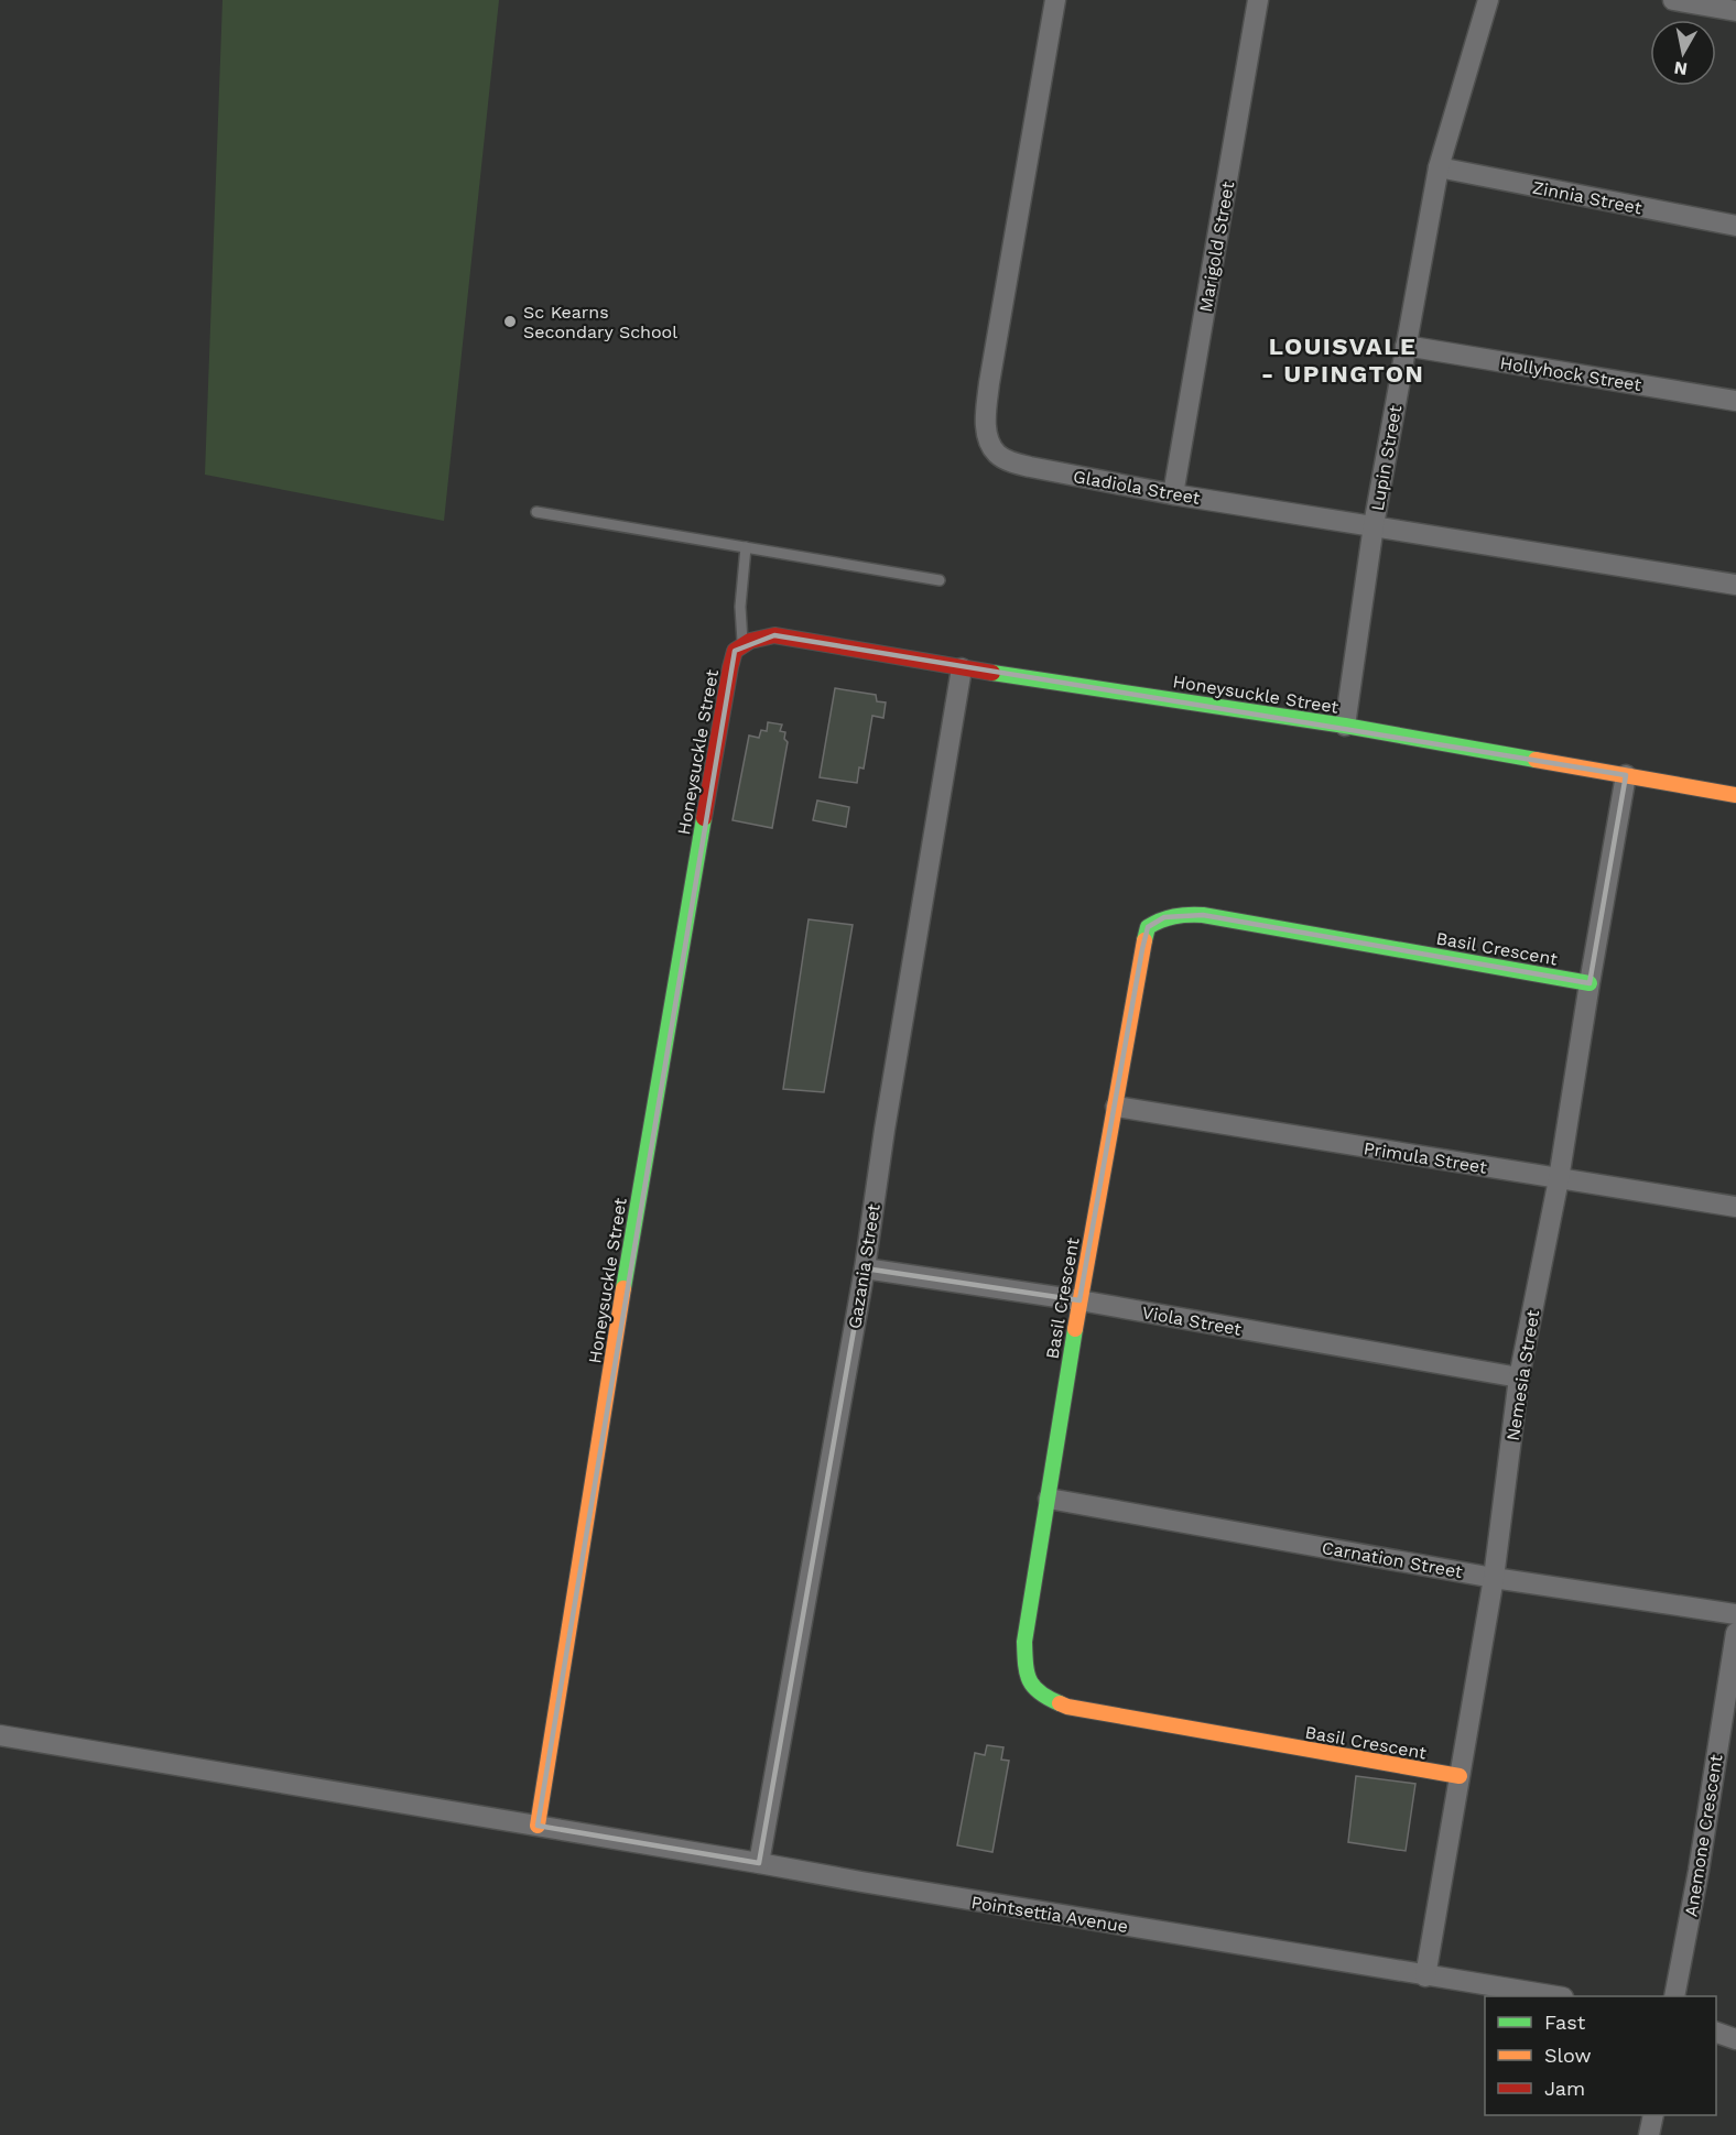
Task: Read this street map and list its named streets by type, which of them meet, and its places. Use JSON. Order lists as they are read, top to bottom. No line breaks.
{"streets":{"street":["Zinnia Street","Marigold Street","Hollyhock Street","Lupin Street","Gladiola Street","Honeysuckle Street","Basil Crescent","Primula Street","Gazania Street","Viola Street","Nemesia Street","Carnation Street","Anemone Crescent","Pointsettia Avenue"]},"crossings":[["Zinnia Street","Lupin Street"],["Marigold Street","Gladiola Street"],["Hollyhock Street","Lupin Street"],["Lupin Street","Gladiola Street"],["Lupin Street","Honeysuckle Street"],["Honeysuckle Street","Gazania Street"],["Honeysuckle Street","Nemesia Street"],["Honeysuckle Street","Pointsettia Avenue"],["Basil Crescent","Primula Street"],["Basil Crescent","Viola Street"],["Basil Crescent","Nemesia Street"],["Basil Crescent","Carnation Street"],["Primula Street","Nemesia Street"],["Gazania Street","Viola Street"],["Gazania Street","Pointsettia Avenue"],["Viola Street","Nemesia Street"],["Nemesia Street","Carnation Street"],["Nemesia Street","Pointsettia Avenue"]],"districts":["LOUISVALE - UPINGTON"],"places":["Sc Kearns Secondary School"],"legend":["Fast","Slow","Jam"],"north":"bottom"}
